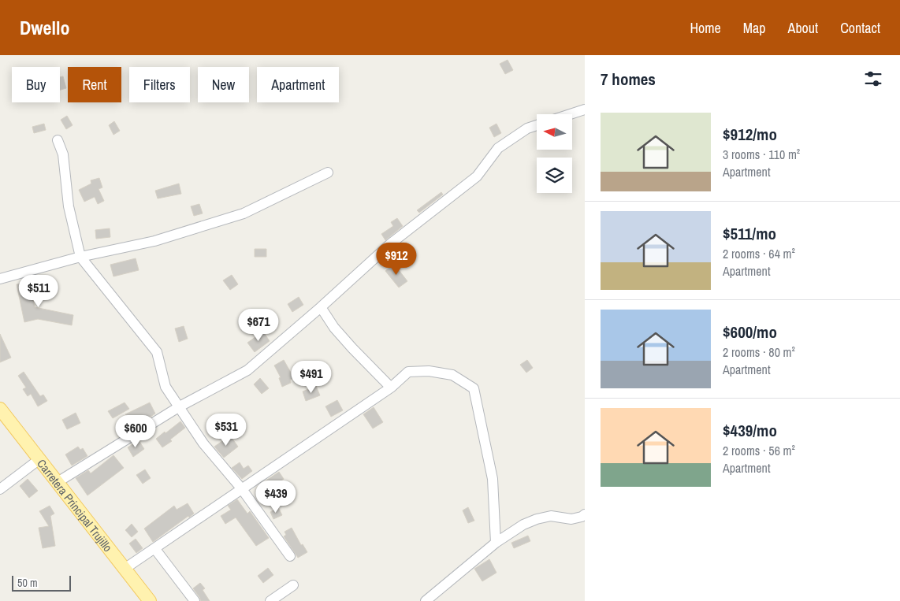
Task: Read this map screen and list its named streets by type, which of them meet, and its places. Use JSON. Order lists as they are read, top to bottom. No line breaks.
{"streets":{"main road":["Carretera Principal Trujillo"]},"scale_bar":"50 m","north":"left","page":{"header":"Dwello","nav":["Home","Map","About","Contact"],"heading":"7 homes","chip":["Buy","Rent","Filters","New","Apartment"],"list":[{"name":"$912/mo","note":"3 rooms · 110 m² · Apartment"},{"name":"$511/mo","note":"2 rooms · 64 m² · Apartment"},{"name":"$600/mo","note":"2 rooms · 80 m² · Apartment"},{"name":"$439/mo","note":"2 rooms · 56 m² · Apartment"}],"price":["$912","$511","$671","$491","$531","$600","$439"],"scale":"50 m"}}
